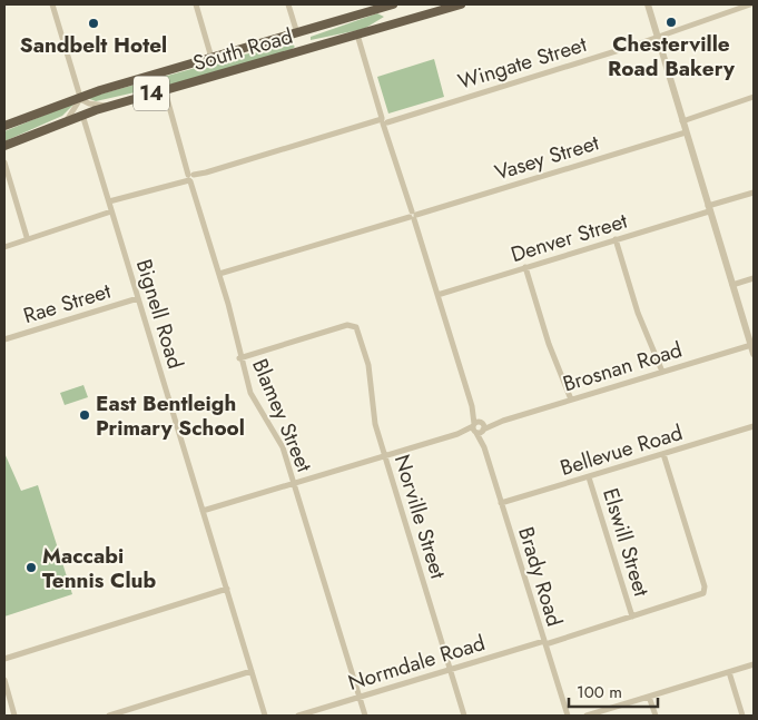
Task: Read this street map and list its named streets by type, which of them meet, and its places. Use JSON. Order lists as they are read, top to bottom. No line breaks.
{"streets":{"highway":["South Road","14"],"street":["Wingate Street","Vasey Street","Denver Street","Rae Street","Bignell Road","Brosnan Road","Blamey Street","Bellevue Road","Norville Street","Elswill Street","Brady Road","Normdale Road"]},"crossings":[["South Road","Bignell Road"],["South Road","Blamey Street"],["South Road","Brady Road"],["Wingate Street","Bignell Road"],["Wingate Street","Blamey Street"],["Wingate Street","Brady Road"],["Vasey Street","Blamey Street"],["Vasey Street","Brady Road"],["Denver Street","Brady Road"],["Rae Street","Bignell Road"],["Bignell Road","Brosnan Road"],["Brosnan Road","Blamey Street"],["Brosnan Road","Norville Street"],["Brosnan Road","Brady Road"],["Blamey Street","Norville Street"],["Blamey Street","Normdale Road"],["Bellevue Road","Elswill Street"],["Bellevue Road","Brady Road"],["Bellevue Road","Normdale Road"],["Norville Street","Normdale Road"],["Elswill Street","Normdale Road"],["Brady Road","Normdale Road"]],"places":["Chesterville Road Bakery","Sandbelt Hotel","East Bentleigh Primary School","Maccabi Tennis Club"],"scale_bar":"100 m"}
